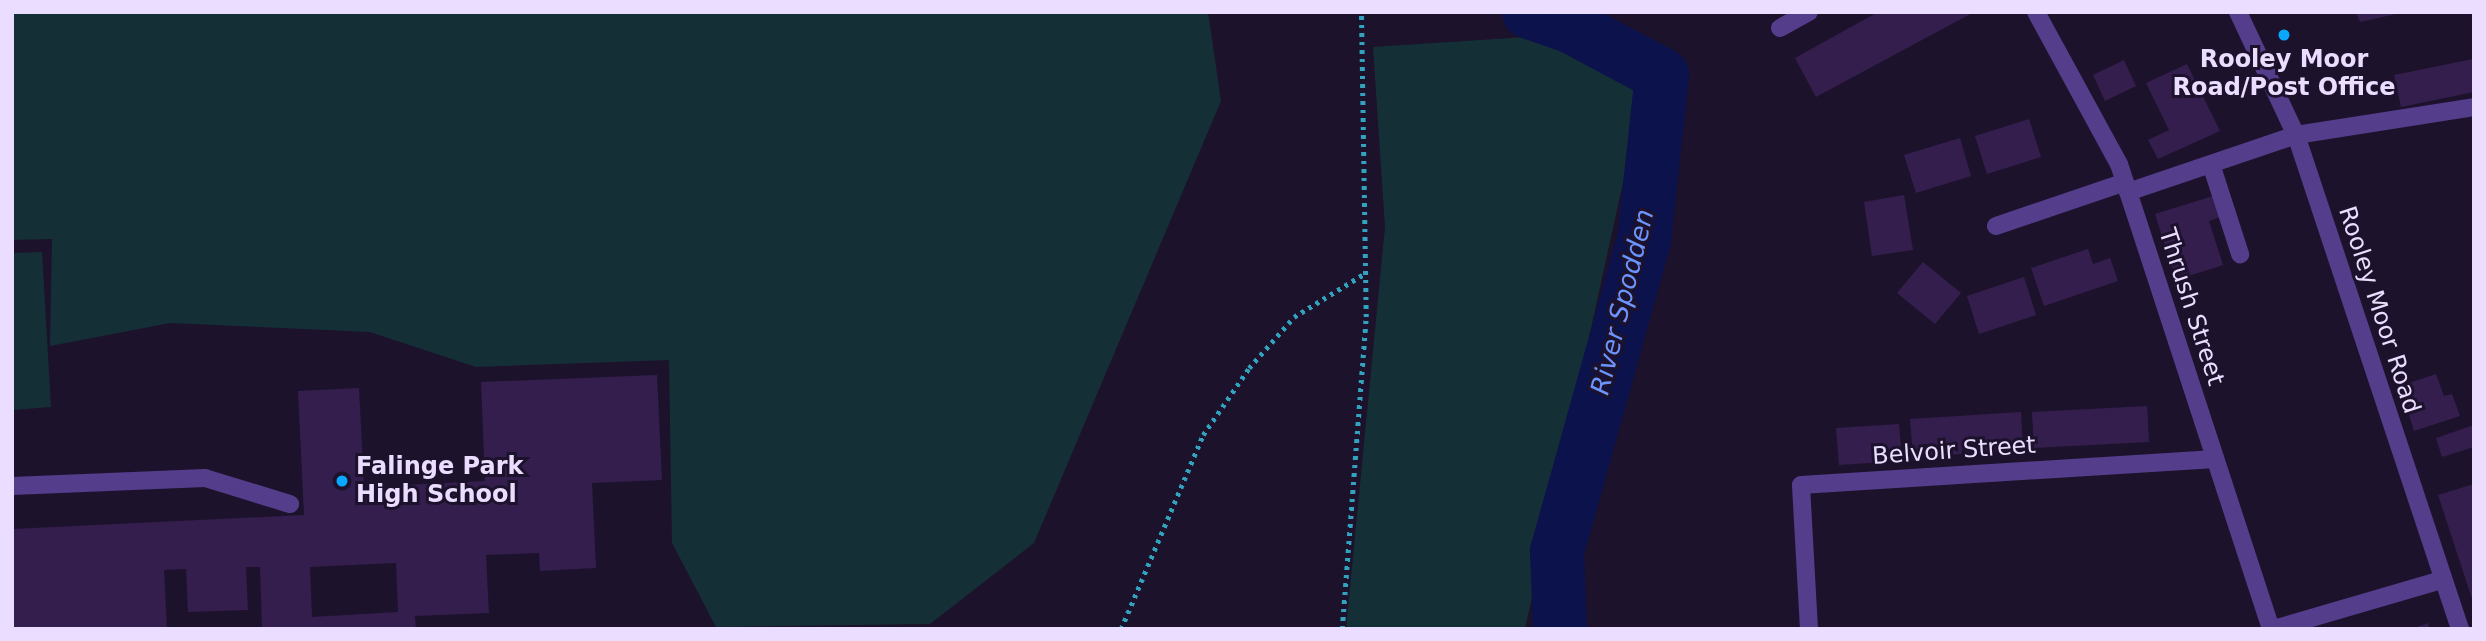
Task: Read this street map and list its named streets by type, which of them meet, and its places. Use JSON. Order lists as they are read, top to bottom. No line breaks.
{"streets":{"street":["Thrush Street","Rooley Moor Road","Belvoir Street"]},"crossings":[["Thrush Street","Belvoir Street"]],"water":["River Spodden"],"places":["Rooley Moor Road/Post Office","Falinge Park High School"]}
